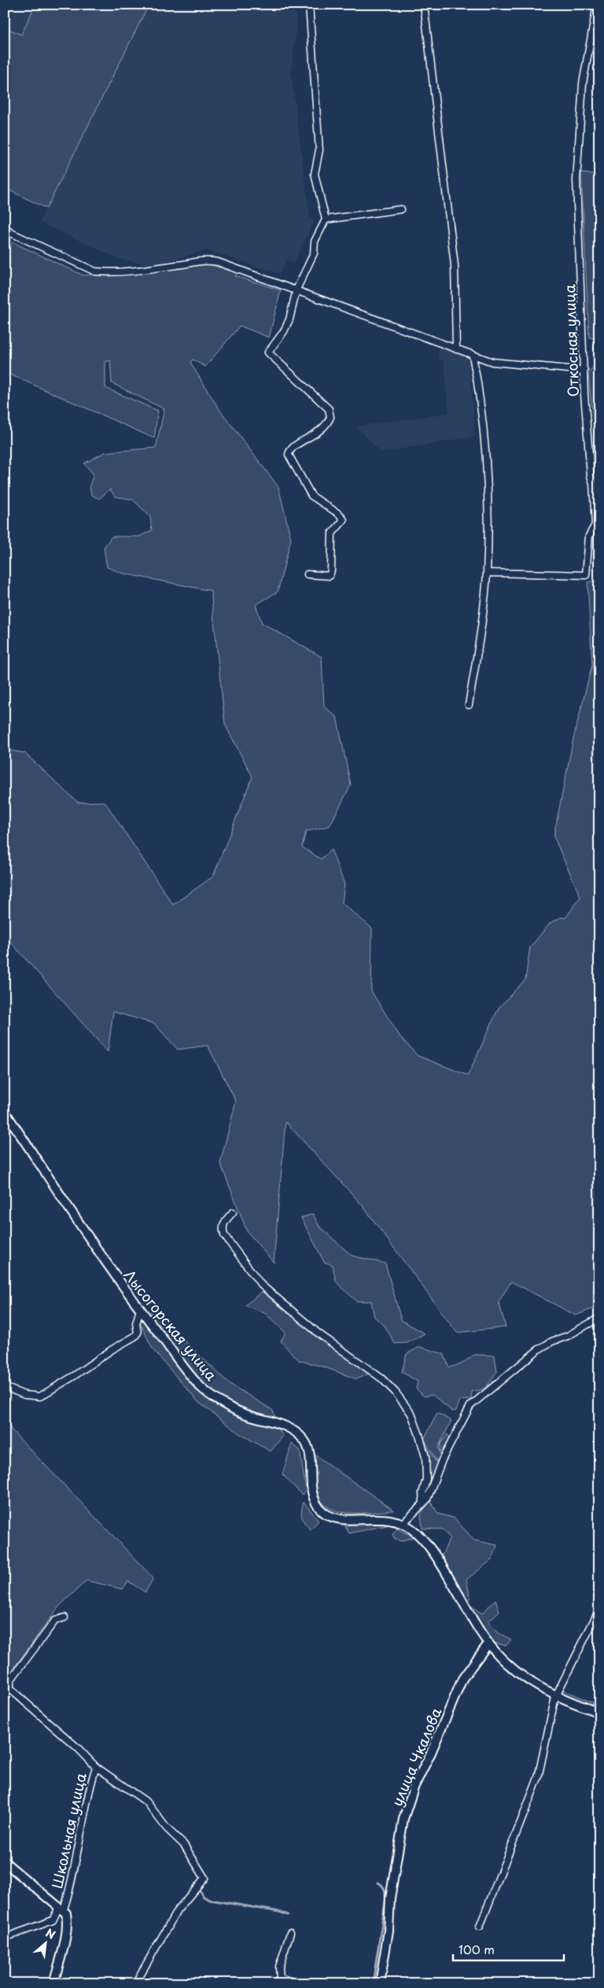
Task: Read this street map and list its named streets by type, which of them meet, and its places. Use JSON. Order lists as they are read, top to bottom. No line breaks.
{"streets":{"street":["Откосная улица","Лысогорская улица","улица Чкалова","Школьная улица"]},"crossings":[["Лысогорская улица","улица Чкалова"]],"scale_bar":"100 m","north":"top right"}
